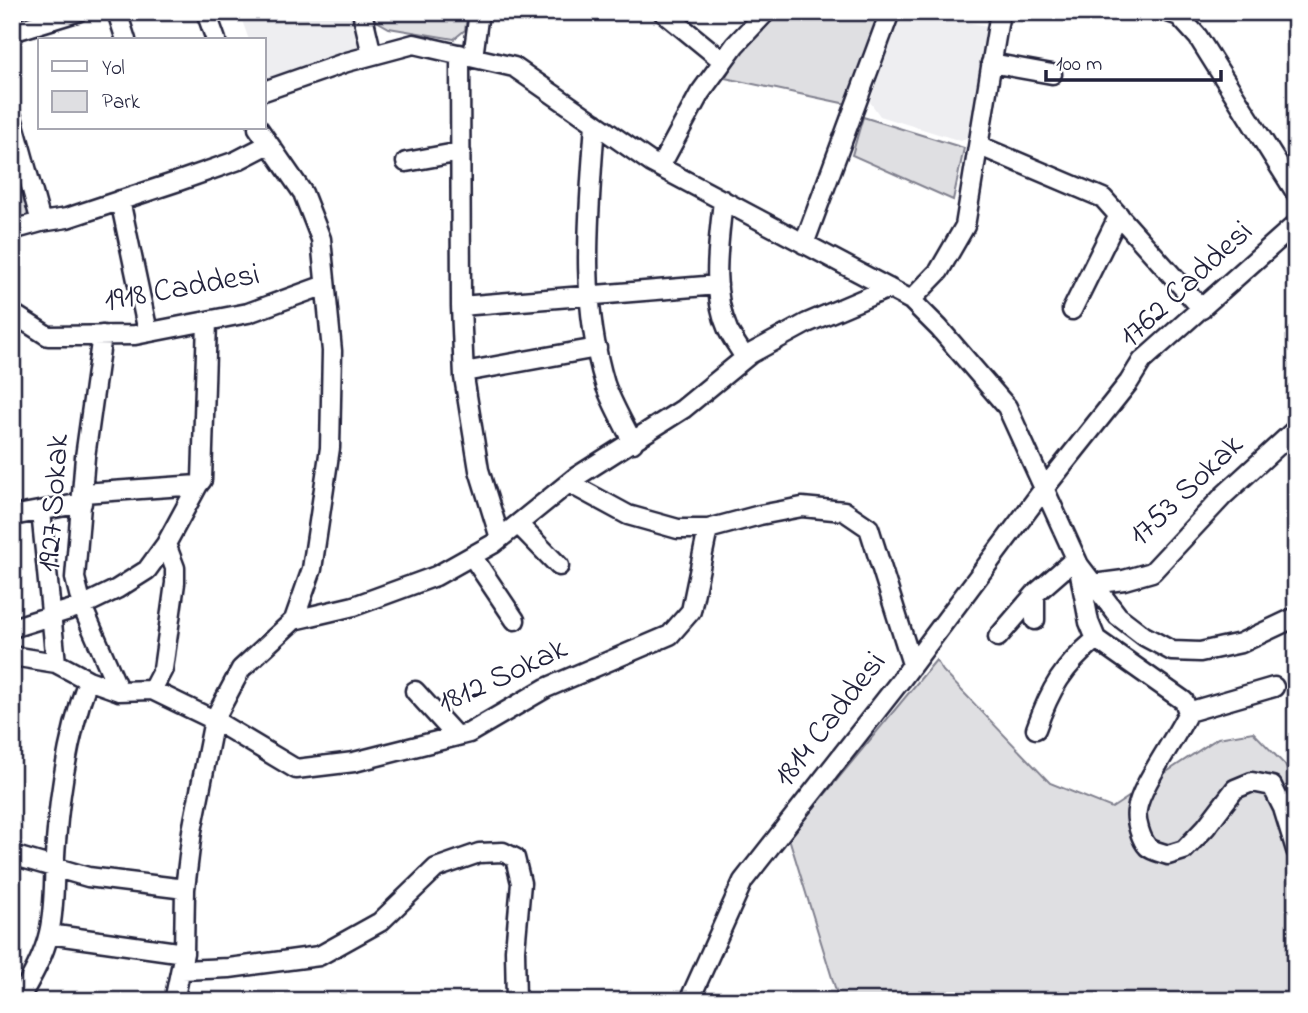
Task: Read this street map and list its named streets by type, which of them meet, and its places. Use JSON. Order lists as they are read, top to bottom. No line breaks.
{"streets":{"street":["1762 Caddesi","1918 Caddesi","1753 Sokak","1927 Sokak","1812 Sokak","1814 Caddesi"]},"crossings":[["1762 Caddesi","1814 Caddesi"],["1918 Caddesi","1927 Sokak"]],"legend":["Yol","Park"],"scale_bar":"100 m"}
